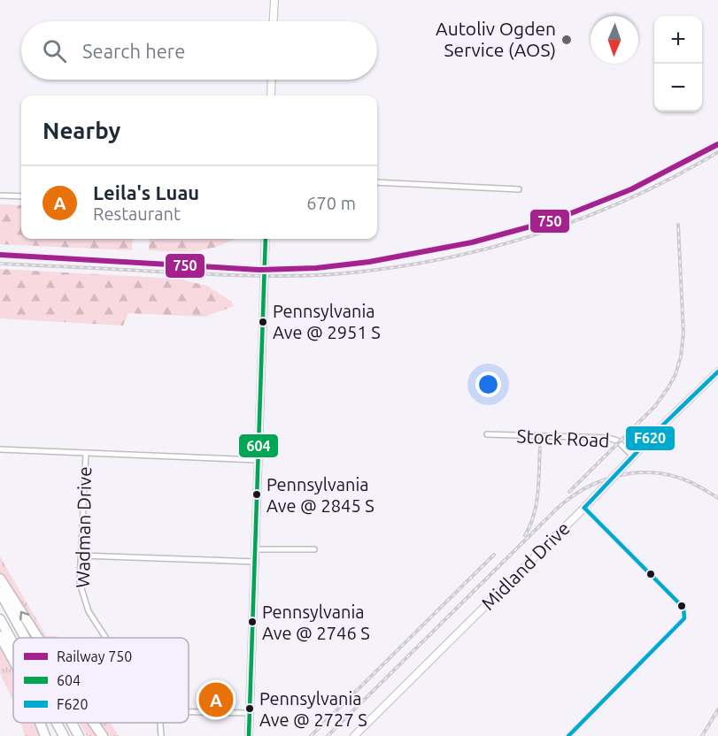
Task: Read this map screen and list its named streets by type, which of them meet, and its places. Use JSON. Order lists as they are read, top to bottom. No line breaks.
{"streets":{"street":["Stock Road","Wadman Drive","Midland Drive"]},"crossings":[["Stock Road","Midland Drive"]],"places":["Autoliv Ogden Service (AOS)","Pennsylvania Ave @ 2951 S","Pennsylvania Ave @ 2845 S","Pennsylvania Ave @ 2746 S","Pennsylvania Ave @ 2727 S"],"lines":["rail line 750","transit line 604","transit line F620"],"legend":["Railway 750","604","F620"],"north":"bottom","page":{"map_buttons":["+","−"],"search":"Search here","heading":"Nearby","list":[{"mark":"A","name":"Leila's Luau","note":"Restaurant","value":"670 m"}],"pins":"A"}}
